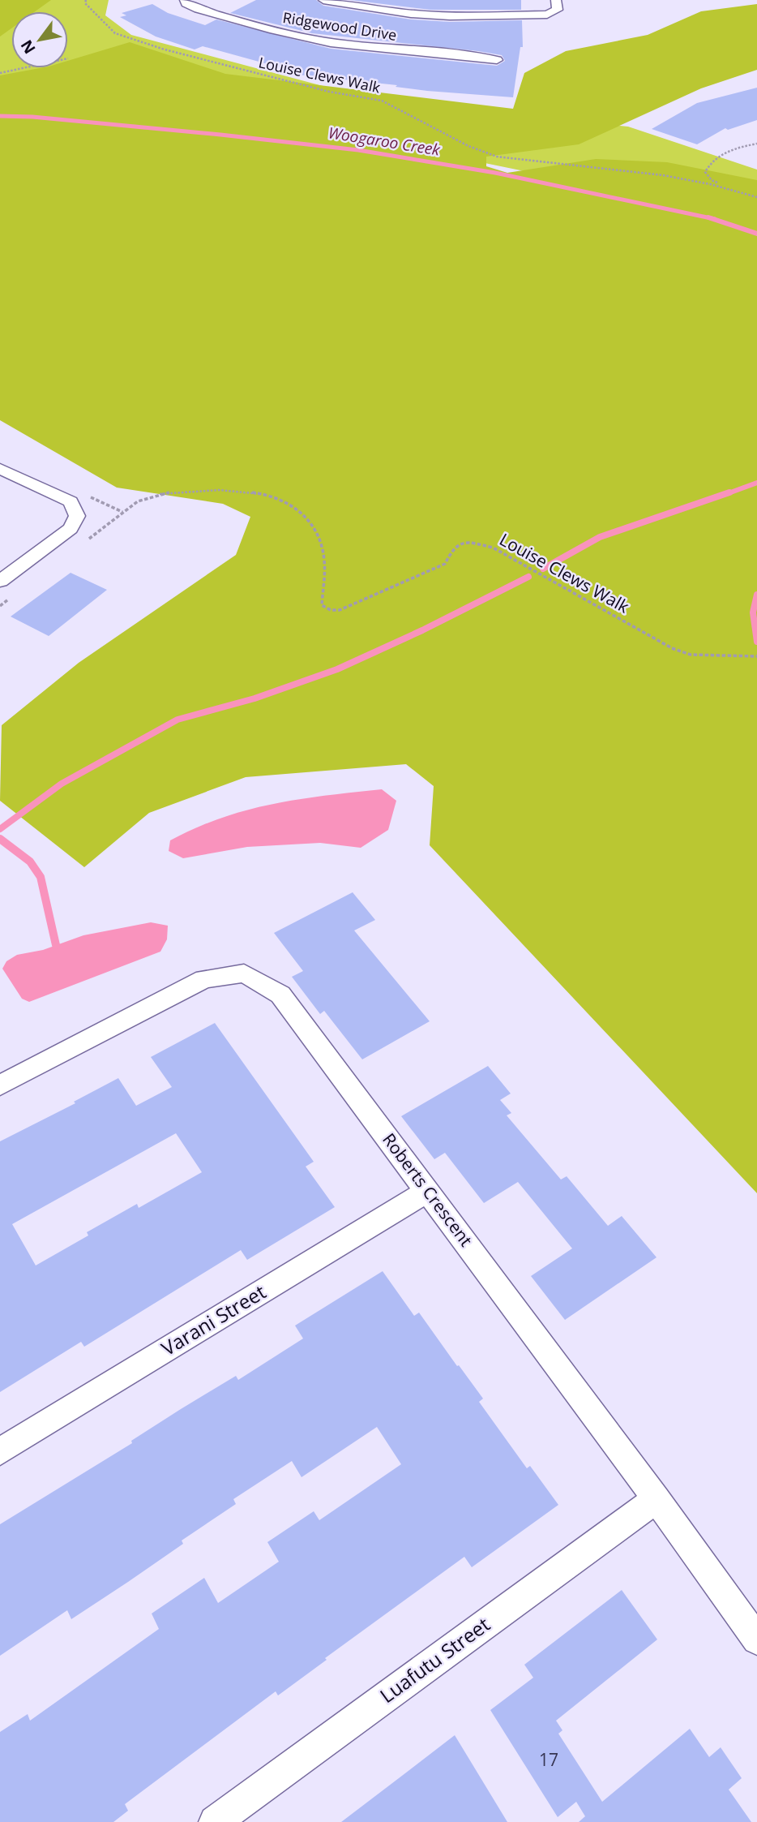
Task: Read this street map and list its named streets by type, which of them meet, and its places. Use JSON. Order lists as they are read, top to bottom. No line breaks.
{"streets":{"street":["Ridgewood Drive","Roberts Crescent","Varani Street","Luafutu Street"],"path":["Louise Clews Walk"]},"crossings":[["Roberts Crescent","Varani Street"],["Roberts Crescent","Luafutu Street"]],"water":["Woogaroo Creek"],"house_numbers":["17"],"north":"bottom left"}
